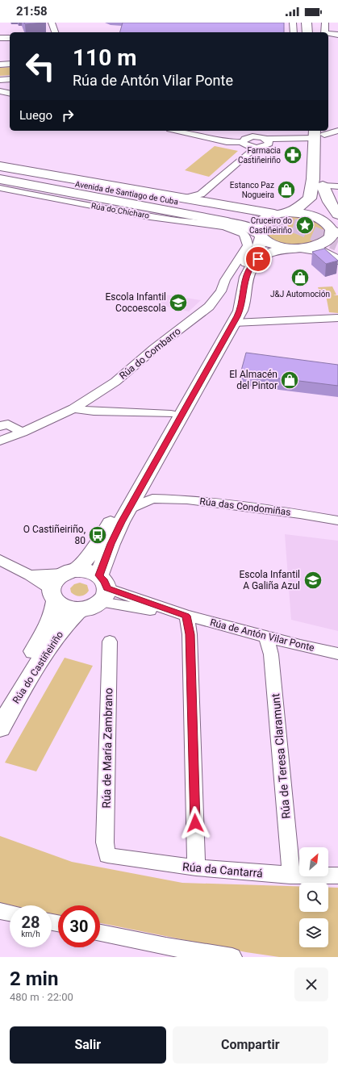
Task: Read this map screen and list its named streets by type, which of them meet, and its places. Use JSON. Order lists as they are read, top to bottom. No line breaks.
{"streets":{"main road":["Avenida de Santiago de Cuba","Rúa do Castiñeiriño"],"street":["Rúa do Chícharo","Rúa do Combarro","Rúa das Condomiñas","Rúa de Antón Vilar Ponte","Rúa de María Zambrano","Rúa de Teresa Claramunt","Rúa da Cantarrá"]},"crossings":[["Rúa do Chícharo","Rúa do Combarro"],["Rúa de Antón Vilar Ponte","Rúa do Castiñeiriño"],["Rúa de Antón Vilar Ponte","Rúa de Teresa Claramunt"],["Rúa de María Zambrano","Rúa da Cantarrá"],["Rúa de Teresa Claramunt","Rúa da Cantarrá"]],"places":{"pharmacy":["Farmacia Castiñeiriño"],"shop":["Estanco Paz Nogueira","J&J Automoción","El Almacén del Pintor"],"place":["Cruceiro do Castiñeiriño"],"school or university":["Escola Infantil Cocoescola","Escola Infantil A Galiña Azul"],"bus stop":["O Castiñeiriño, 80"]},"north":"top right","page":{"status":"21:58","turn":["110 m","Rúa de Antón Vilar Ponte"],"then":"Luego","speed":"28 km/h","limit":"30","heading":["2 min","480 m · 22:00"],"buttons":["Salir","Compartir"]}}
